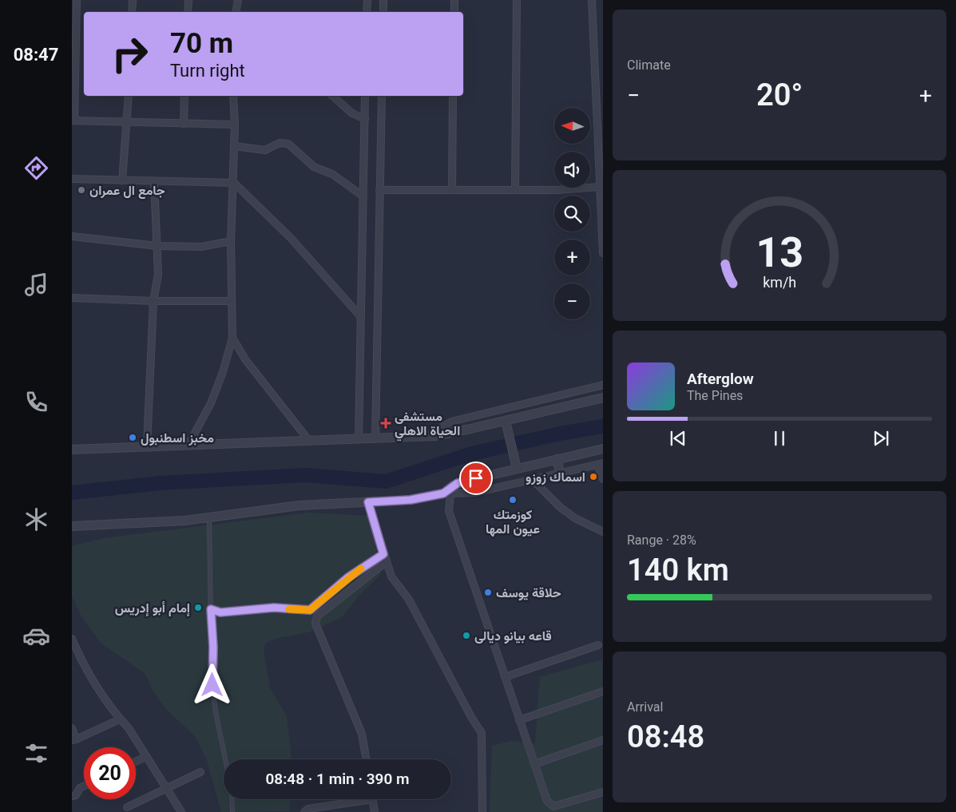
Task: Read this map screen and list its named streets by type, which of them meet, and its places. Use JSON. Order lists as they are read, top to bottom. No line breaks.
{"places":{"other":["جامع ال عمران","مخبز اسطنبول","اسماك زوزو","كوزمتك عيون المها","حلاقة يوسف","إمام أبو إدريس","قاعه بيانو ديالى"],"health":["مستشفى الحياة الاهلي"]},"north":"left","page":{"tabs":"08:47","tile":["Climate",["Range · 28%","140 km"],["Arrival","08:48"]],"turn":["70 m","Turn right"],"heat":["−","20°","+"],"map_buttons":["+","−"],"song":["Afterglow","The Pines"],"limit":"20","trip":"08:48 · 1 min · 390 m","gauge":["13","km/h"]}}
